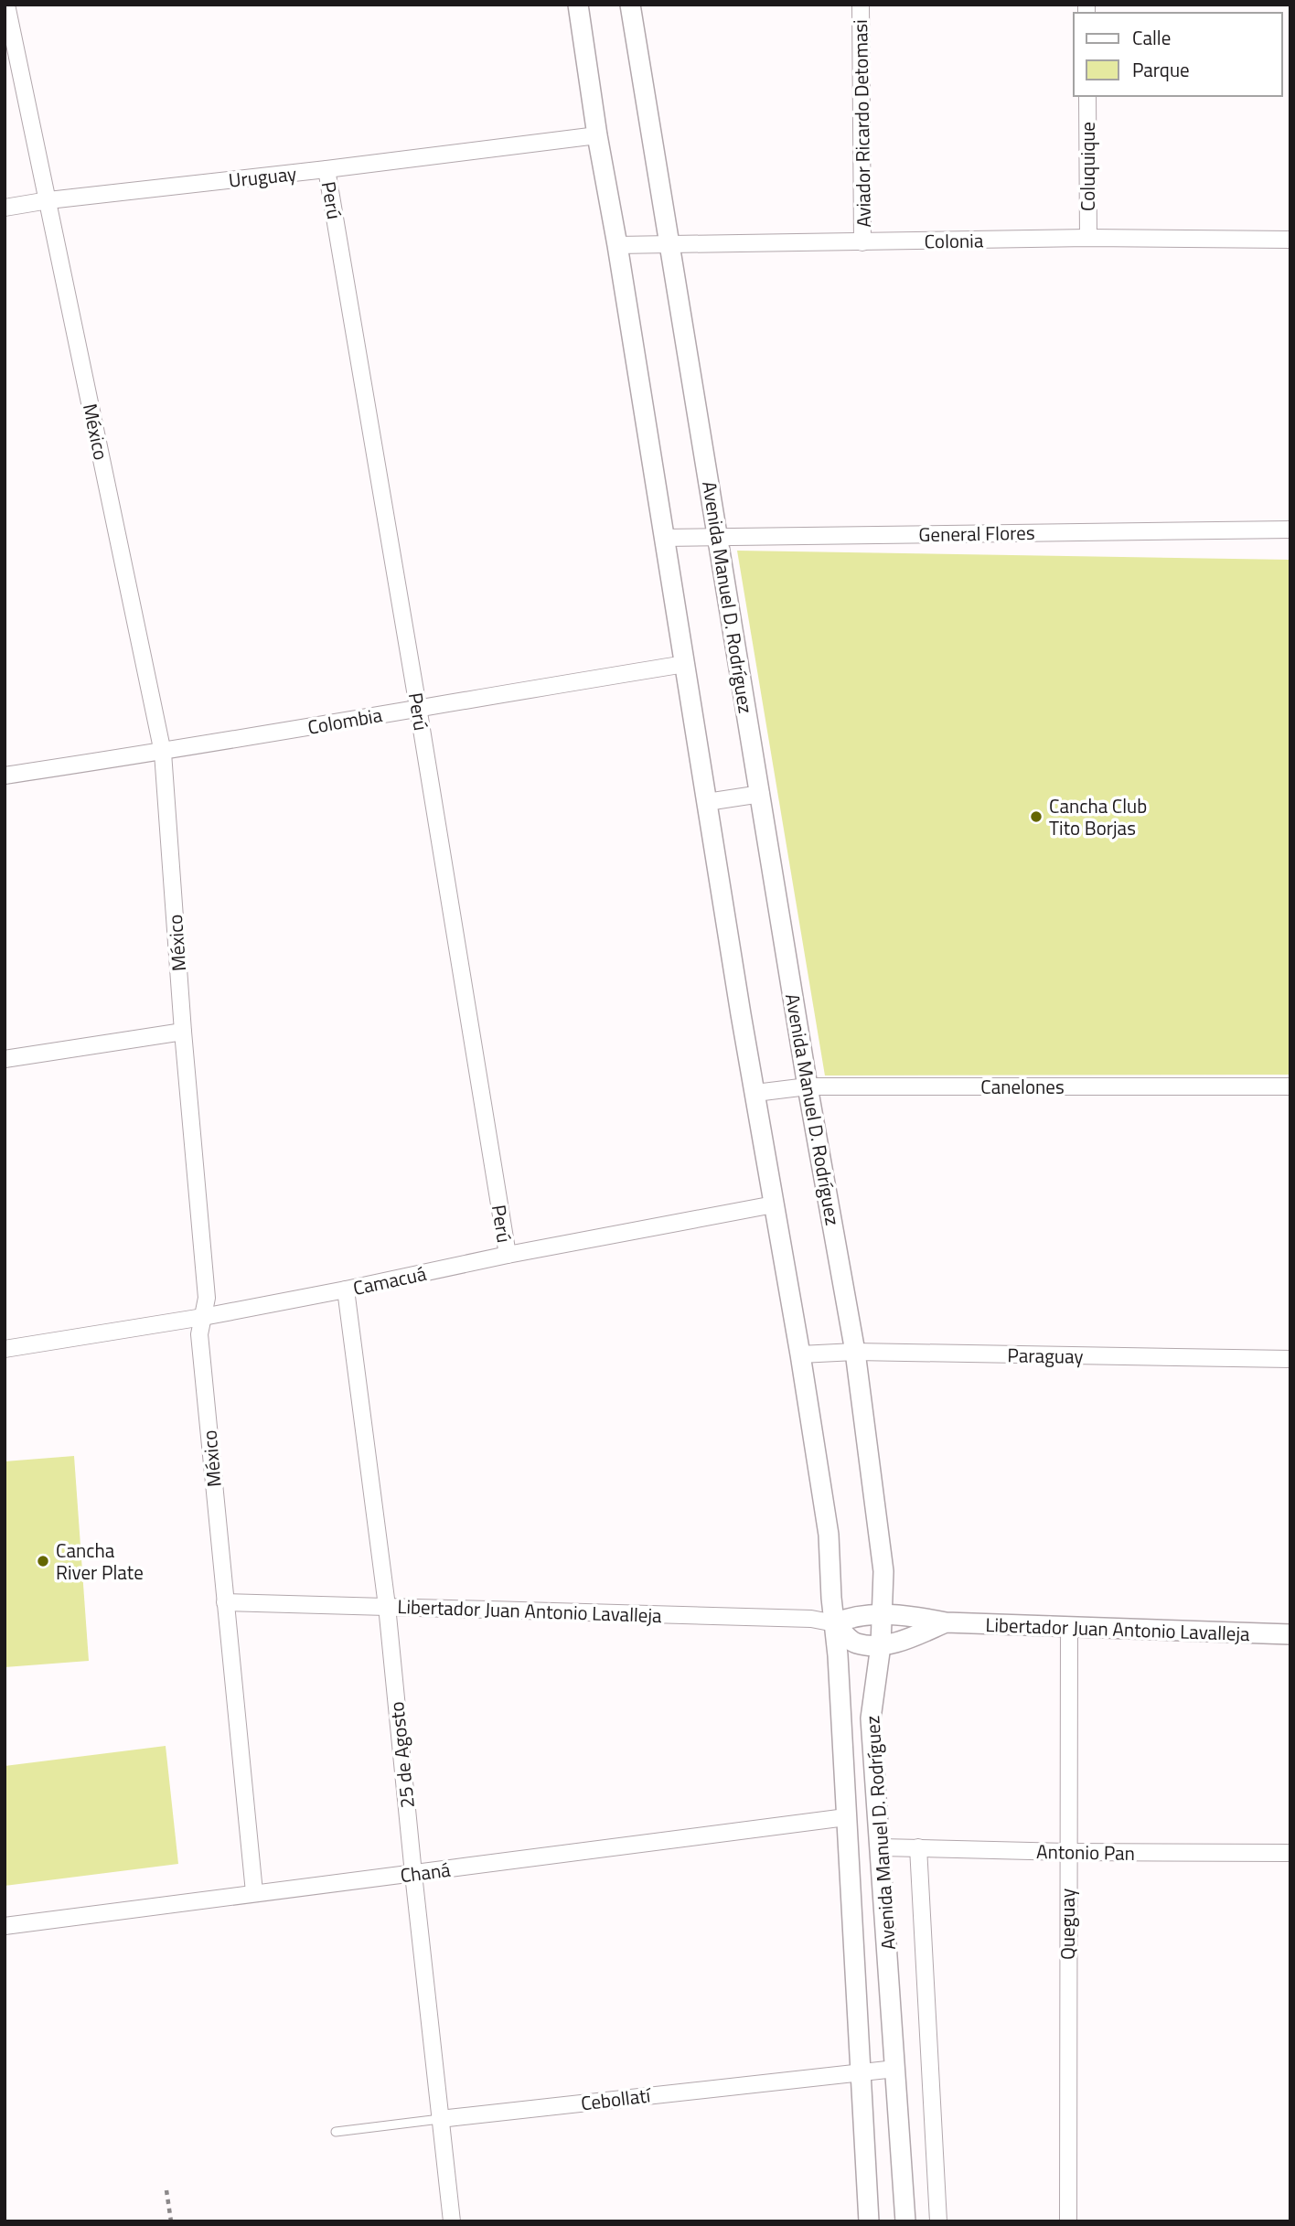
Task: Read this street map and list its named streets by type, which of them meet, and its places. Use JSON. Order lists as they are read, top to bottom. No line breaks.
{"streets":{"street":["Aviador Ricardo Detomasi","Coluquique","Uruguay","Perú","Colonia","México","General Flores","Avenida Manuel D. Rodríguez","Colombia","Canelones","Camacuá","Paraguay","Libertador Juan Antonio Lavalleja","25 de Agosto","Antonio Pan","Chaná","Queguay","Cebollatí"]},"crossings":[["Aviador Ricardo Detomasi","Colonia"],["Coluquique","Colonia"],["Uruguay","Perú"],["Uruguay","México"],["Uruguay","Avenida Manuel D. Rodríguez"],["Perú","Colombia"],["Perú","Camacuá"],["Colonia","Avenida Manuel D. Rodríguez"],["México","Colombia"],["México","Camacuá"],["México","Libertador Juan Antonio Lavalleja"],["México","Chaná"],["General Flores","Avenida Manuel D. Rodríguez"],["Avenida Manuel D. Rodríguez","Colombia"],["Avenida Manuel D. Rodríguez","Canelones"],["Avenida Manuel D. Rodríguez","Camacuá"],["Avenida Manuel D. Rodríguez","Paraguay"],["Avenida Manuel D. Rodríguez","Libertador Juan Antonio Lavalleja"],["Avenida Manuel D. Rodríguez","Antonio Pan"],["Avenida Manuel D. Rodríguez","Chaná"],["Avenida Manuel D. Rodríguez","Cebollatí"],["Camacuá","25 de Agosto"],["Libertador Juan Antonio Lavalleja","25 de Agosto"],["Libertador Juan Antonio Lavalleja","Queguay"],["25 de Agosto","Chaná"],["25 de Agosto","Cebollatí"],["Antonio Pan","Queguay"]],"places":["Cancha Club Tito Borjas","Cancha River Plate"],"legend":["Calle","Parque"]}
